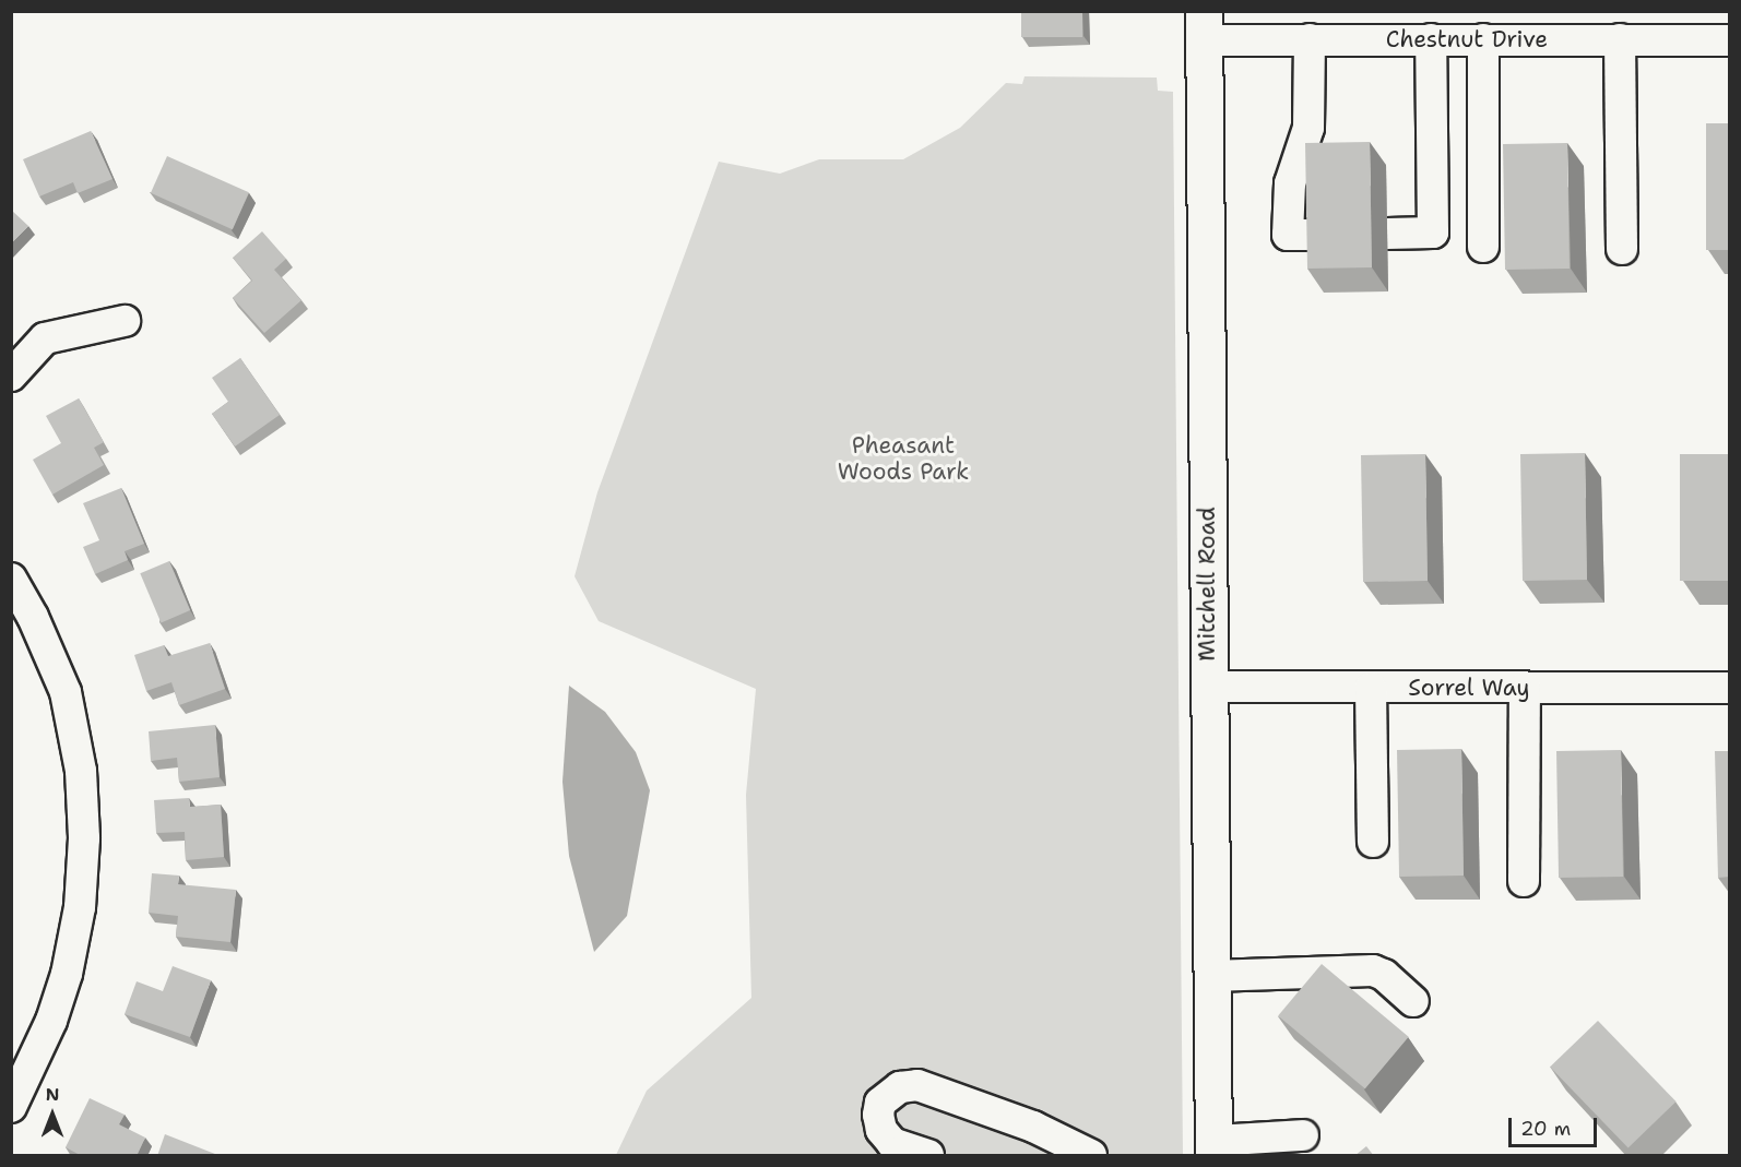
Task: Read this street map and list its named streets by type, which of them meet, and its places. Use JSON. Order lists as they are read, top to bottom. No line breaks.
{"streets":{"main road":["Mitchell Road"],"street":["Chestnut Drive","Sorrel Way"]},"crossings":[["Chestnut Drive","Mitchell Road"],["Mitchell Road","Sorrel Way"]],"parks":["Pheasant Woods Park"],"scale_bar":"20 m","north":"top"}
